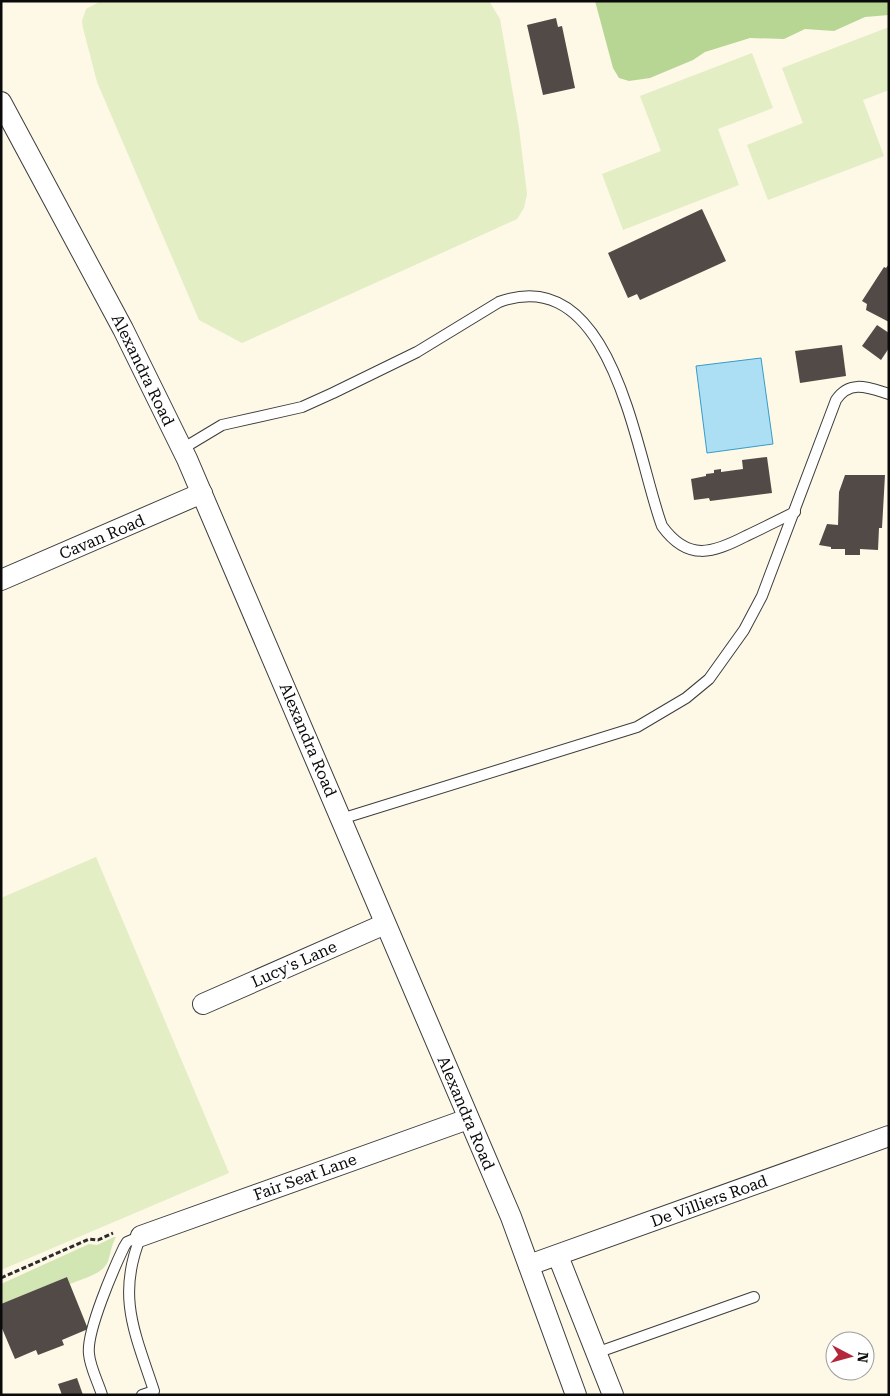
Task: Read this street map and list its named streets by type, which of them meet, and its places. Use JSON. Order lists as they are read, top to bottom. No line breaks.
{"streets":{"street":["Alexandra Road","Cavan Road","Lucy's Lane","Fair Seat Lane","De Villiers Road"]},"crossings":[["Alexandra Road","Cavan Road"],["Alexandra Road","Lucy's Lane"],["Alexandra Road","Fair Seat Lane"],["Alexandra Road","De Villiers Road"]],"north":"right"}
